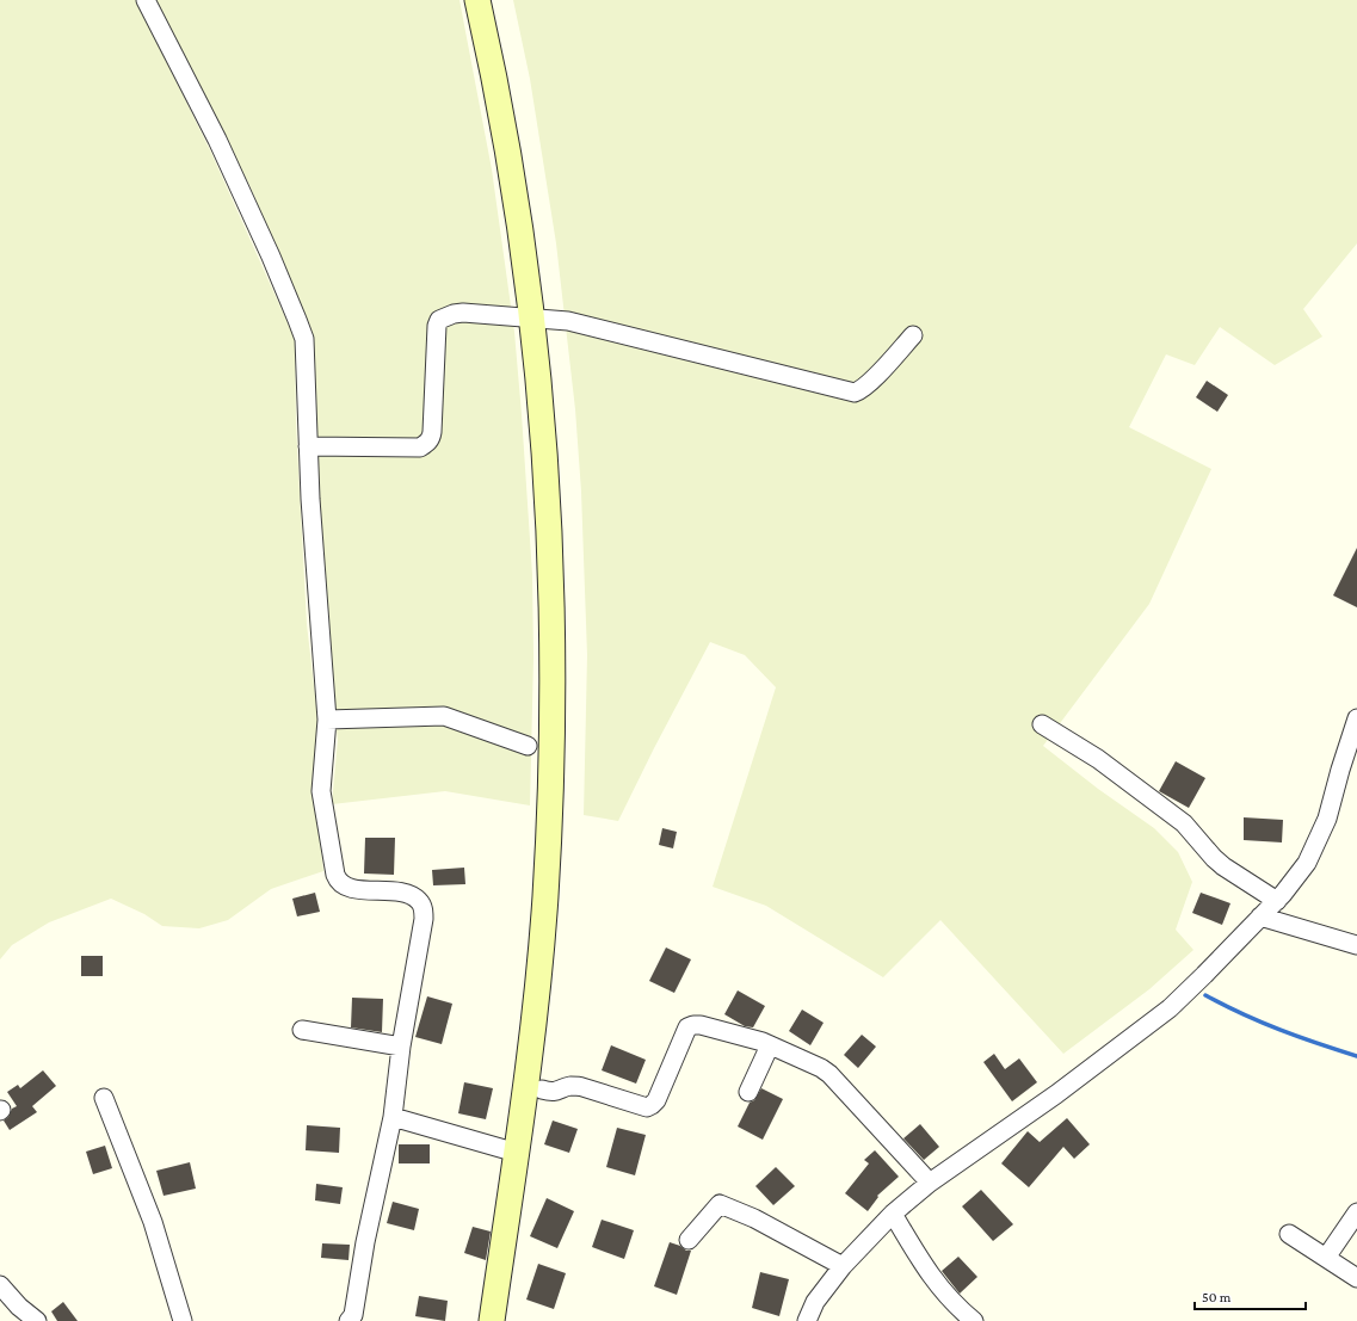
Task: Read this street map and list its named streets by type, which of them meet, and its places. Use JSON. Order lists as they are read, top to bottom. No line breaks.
{"scale_bar":"50 m"}
